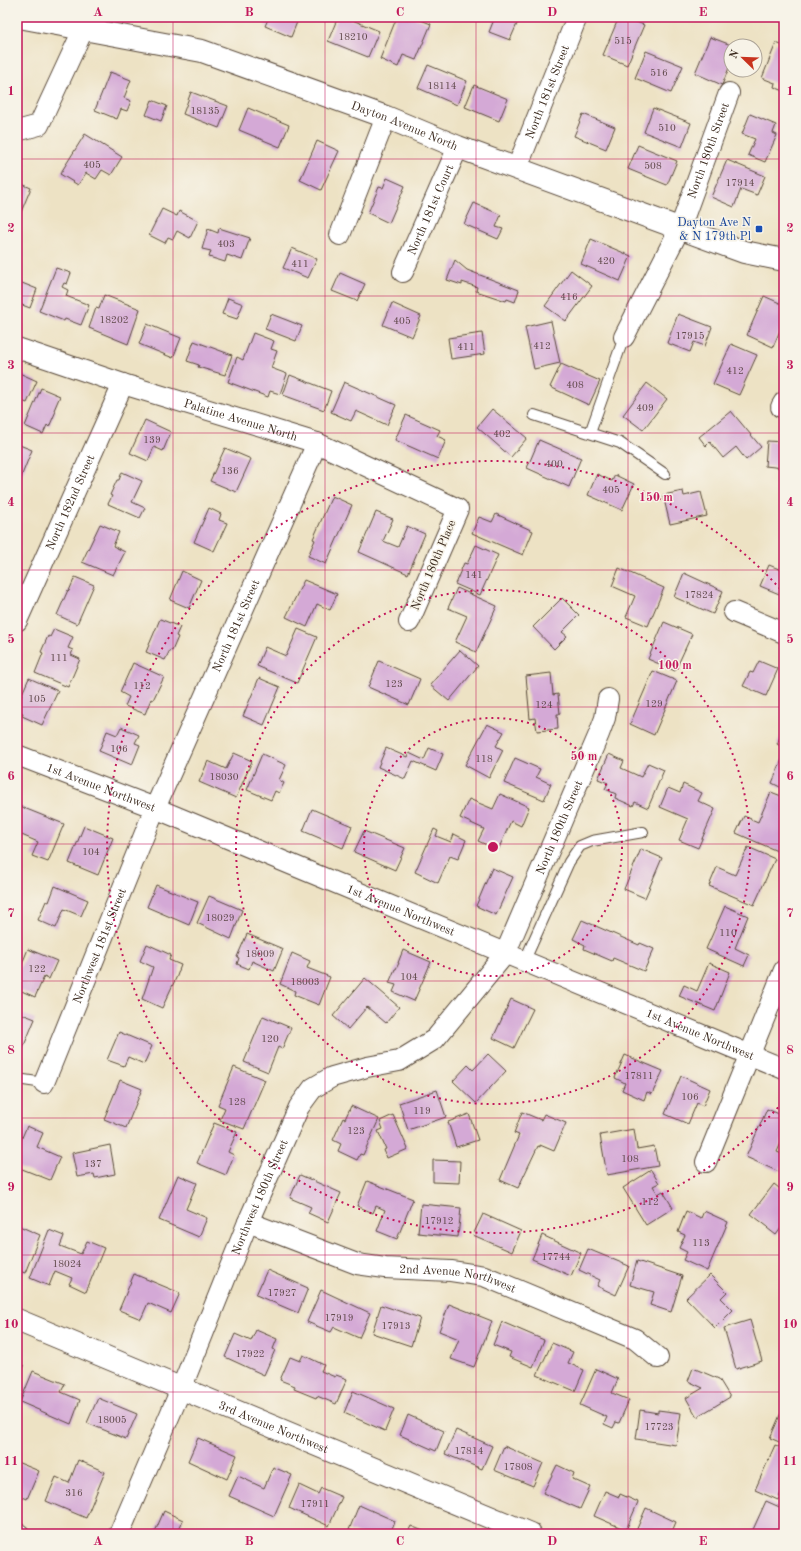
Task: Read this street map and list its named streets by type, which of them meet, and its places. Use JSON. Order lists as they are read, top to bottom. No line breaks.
{"streets":{"street":["North 181st Street","Dayton Avenue North","North 180th Street","North 181st Court","Palatine Avenue North","North 182nd Street","North 180th Place","1st Avenue Northwest","Northwest 181st Street","Northwest 180th Street","2nd Avenue Northwest","3rd Avenue Northwest"]},"crossings":[["North 181st Street","Dayton Avenue North"],["North 181st Street","Palatine Avenue North"],["North 181st Street","1st Avenue Northwest"],["North 181st Street","Northwest 181st Street"],["Dayton Avenue North","North 180th Street"],["Dayton Avenue North","North 181st Court"],["North 180th Street","1st Avenue Northwest"],["North 180th Street","Northwest 180th Street"],["Palatine Avenue North","North 182nd Street"],["Palatine Avenue North","North 180th Place"],["1st Avenue Northwest","Northwest 181st Street"],["1st Avenue Northwest","Northwest 180th Street"],["Northwest 180th Street","2nd Avenue Northwest"],["Northwest 180th Street","3rd Avenue Northwest"]],"places":{"transit":["Dayton Ave N & N 179th Pl"]},"house_numbers":["18210","515","516","18114","18135","510","405","508","17914","403","420","411","416","18202","405","17915","412","411","412","408","409","402","139","400","136","405","141","17824","111","123","112","105","129","124","106","118","18030","104","18029","110","18009","122","104","18003","120","17811","106","128","119","123","108","137","112","17912","113","17744","18024","17927","17919","17913","17922","18005","17723","17814","17808","316","17911"],"north":"top left","grid":{"columns":["A","B","C","D","E"],"rows":["1","2","3","4","5","6","7","8","9","10","11"]},"rings":["150 m","100 m","50 m"]}
